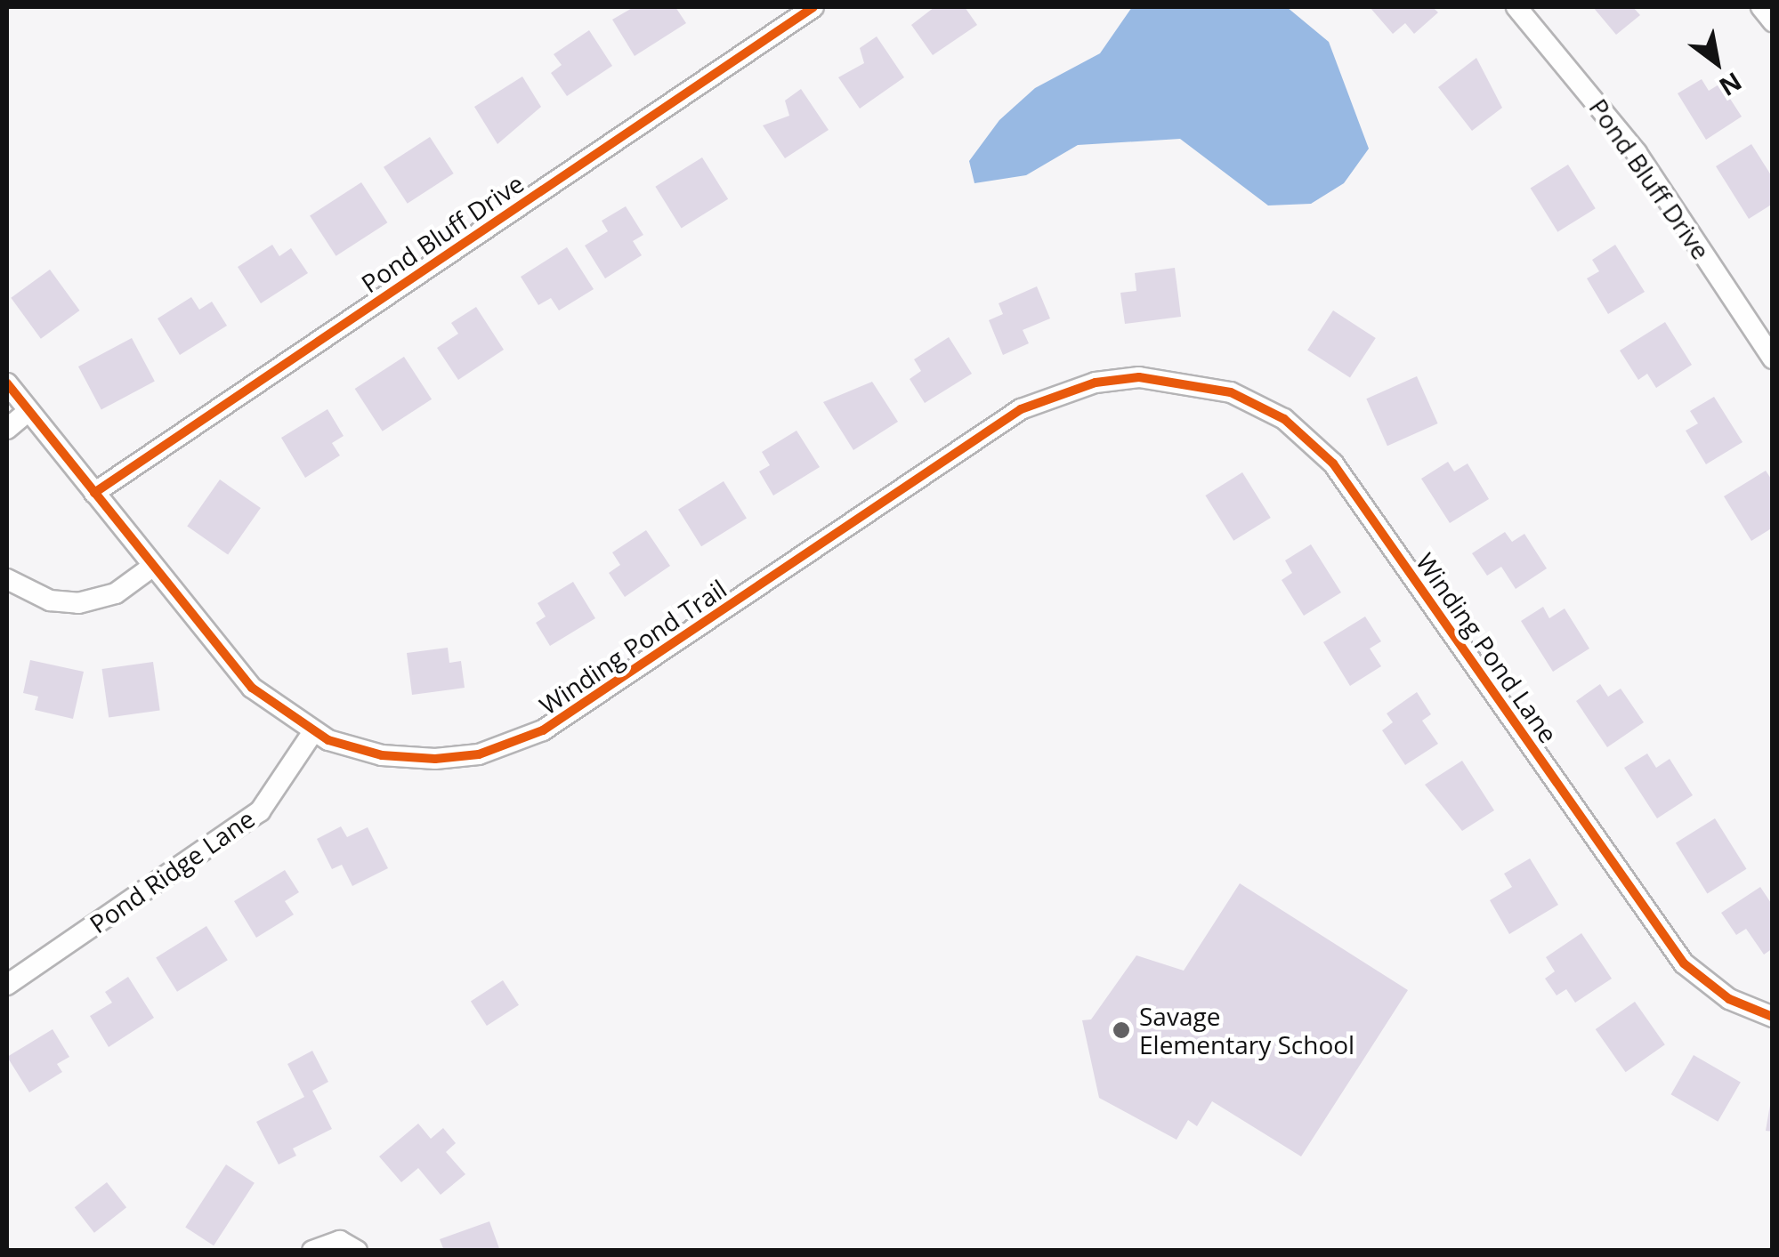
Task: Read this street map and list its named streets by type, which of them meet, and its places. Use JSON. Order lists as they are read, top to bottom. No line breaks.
{"streets":{"street":["Pond Bluff Drive","Winding Pond Trail","Winding Pond Lane","Pond Ridge Lane"]},"crossings":[["Pond Bluff Drive","Winding Pond Trail"],["Winding Pond Trail","Winding Pond Lane"],["Winding Pond Trail","Pond Ridge Lane"]],"places":["Savage Elementary School"],"north":"bottom right"}
